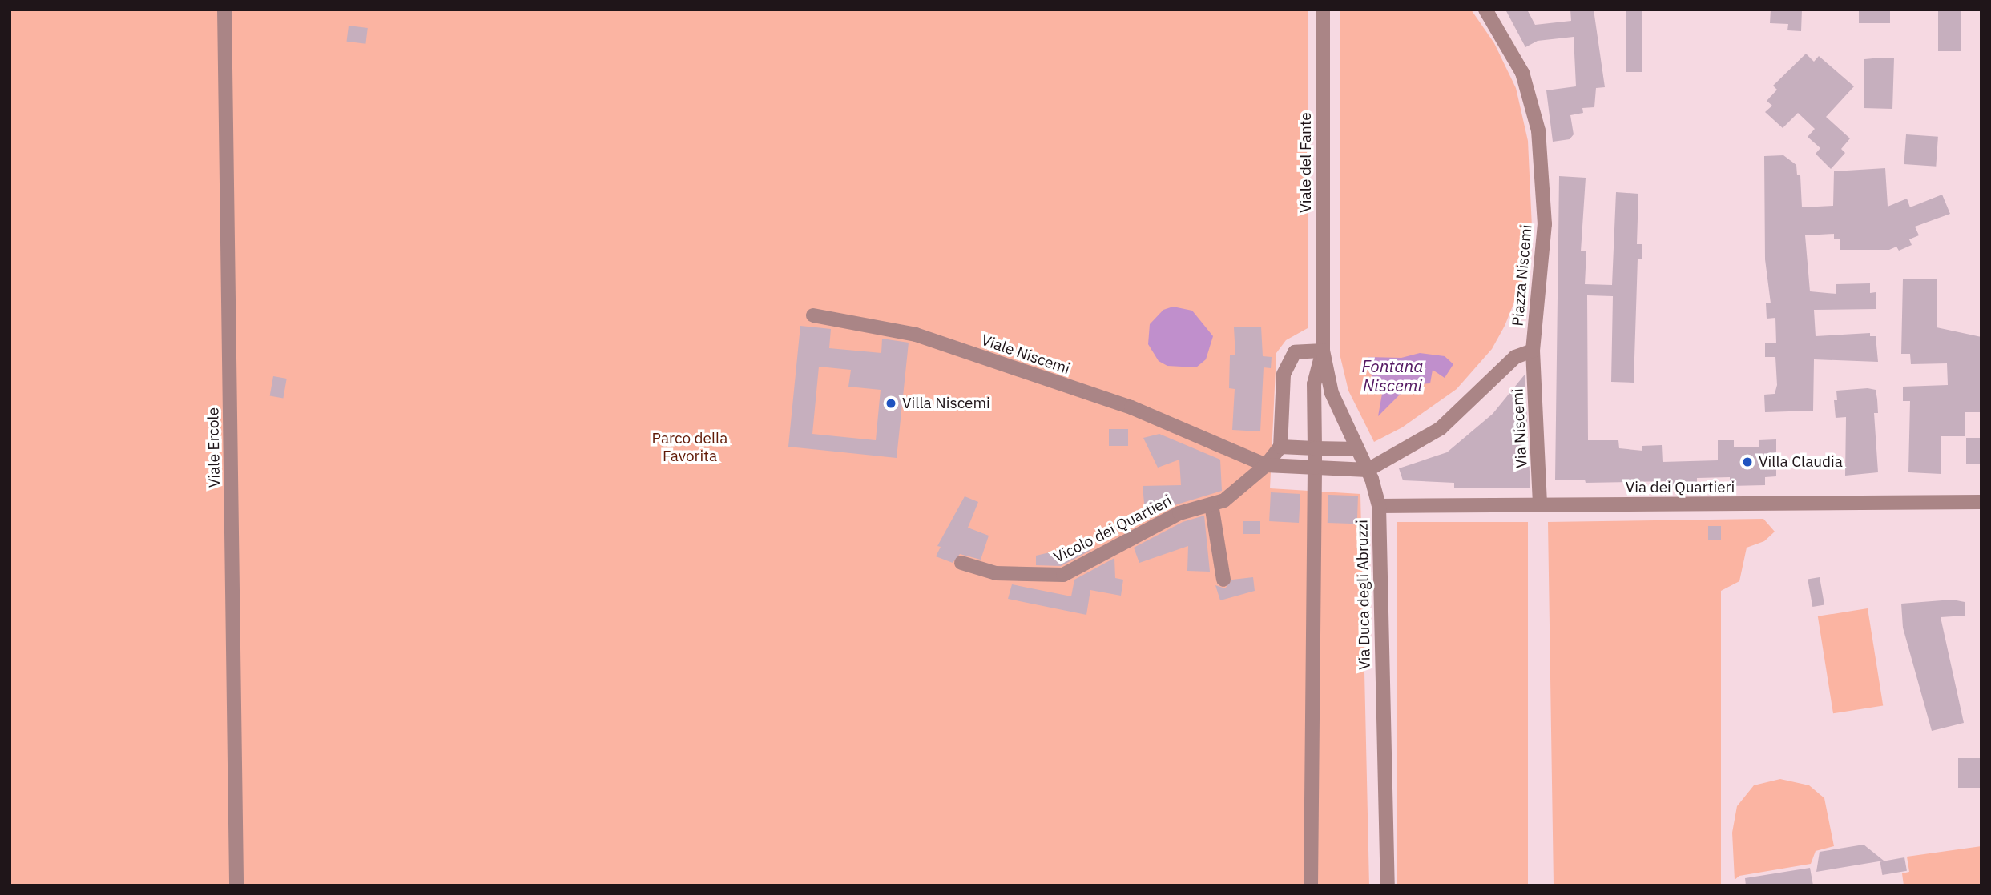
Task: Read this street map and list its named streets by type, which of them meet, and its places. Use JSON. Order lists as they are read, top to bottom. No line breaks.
{"streets":{"street":["Viale del Fante","Piazza Niscemi","Viale Niscemi","Via Niscemi","Viale Ercole","Via dei Quartieri","Vicolo dei Quartieri","Via Duca degli Abruzzi"]},"crossings":[["Viale del Fante","Via Duca degli Abruzzi"],["Piazza Niscemi","Via Niscemi"],["Viale Niscemi","Vicolo dei Quartieri"],["Via Niscemi","Via dei Quartieri"],["Via dei Quartieri","Via Duca degli Abruzzi"]],"water":["Fontana Niscemi"],"parks":["Parco della Favorita"],"places":["Villa Niscemi","Villa Claudia"]}
